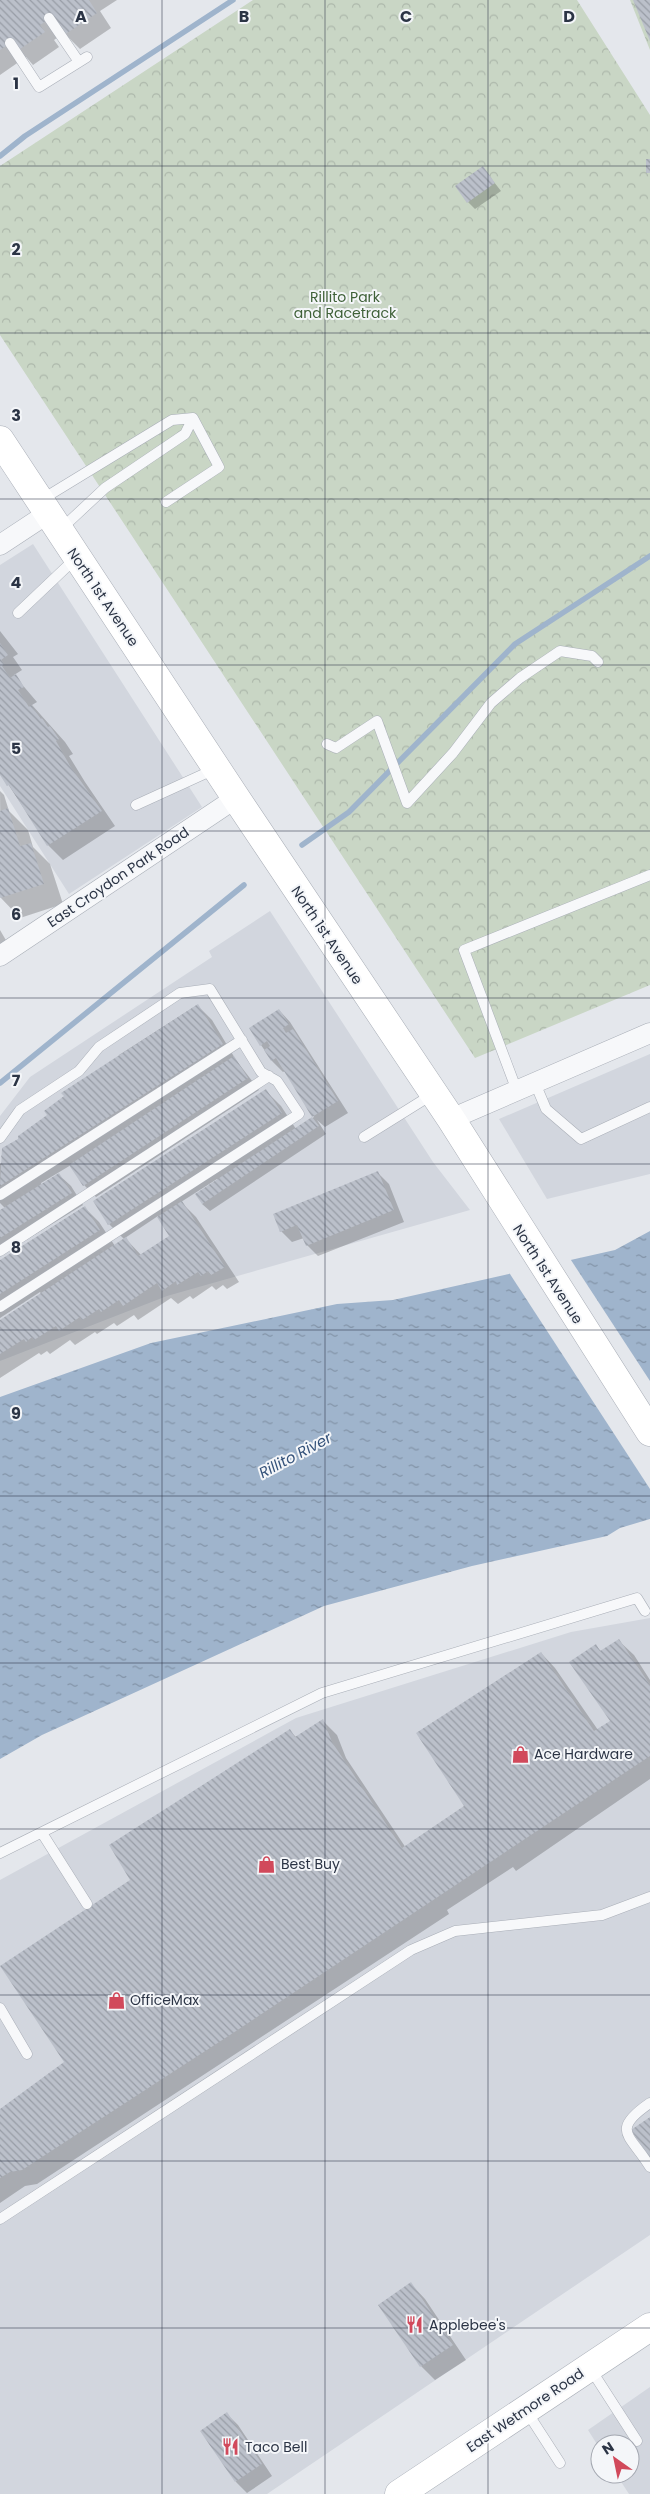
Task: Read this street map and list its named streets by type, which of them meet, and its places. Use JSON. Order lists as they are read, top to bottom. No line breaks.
{"streets":{"main road":["North 1st Avenue","East Wetmore Road"],"street":["East Croydon Park Road"]},"crossings":[["North 1st Avenue","East Croydon Park Road"]],"water":["Rillito River"],"parks":["Rillito Park and Racetrack"],"places":{"shop":["Ace Hardware","Best Buy","OfficeMax"],"restaurant":["Applebee's","Taco Bell"]},"north":"top left","grid":{"columns":["A","B","C","D"],"rows":["1","2","3","4","5","6","7","8","9"]}}
